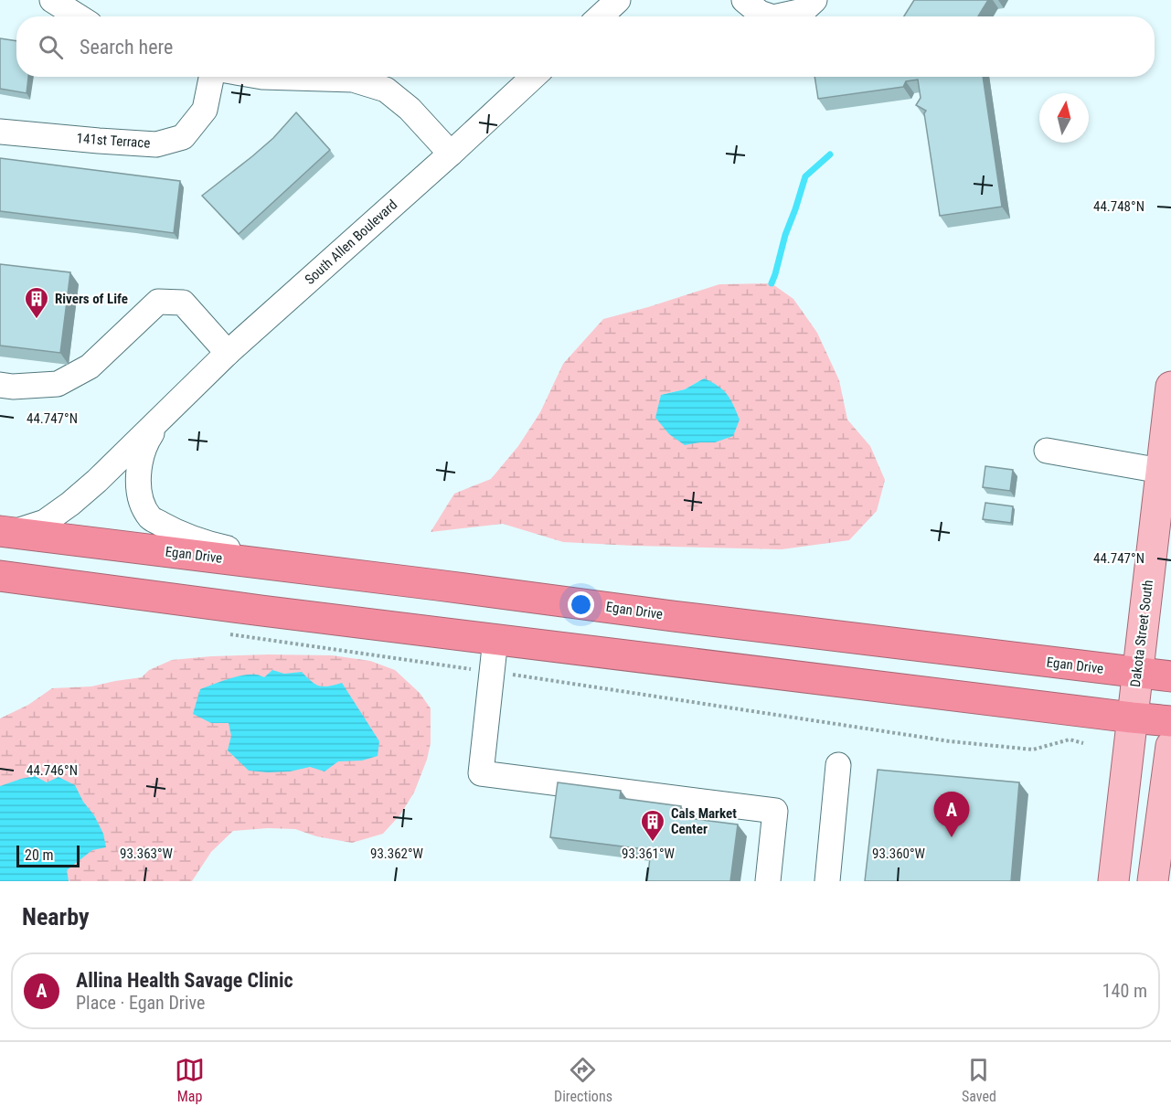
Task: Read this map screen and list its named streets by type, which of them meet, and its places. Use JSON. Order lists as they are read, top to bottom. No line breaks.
{"streets":{"highway":["Egan Drive"],"main road":["Dakota Street South"],"street":["141st Terrace","South Allen Boulevard"]},"crossings":[["South Allen Boulevard","Egan Drive"],["Egan Drive","Dakota Street South"]],"places":{"building":["Rivers of Life","Cals Market Center"]},"scale_bar":"20 m","north":"top","page":{"search":"Search here","pins":"A","scale":"20 m","heading":"Nearby","list":[{"mark":"A","name":"Allina Health Savage Clinic","note":"Place · Egan Drive","value":"140 m"}],"nav":["Map","Directions","Saved"]},"coordinates":["44.748°N","44.747°N","44.746°N","93.363°W","93.362°W","93.361°W","93.360°W"]}
